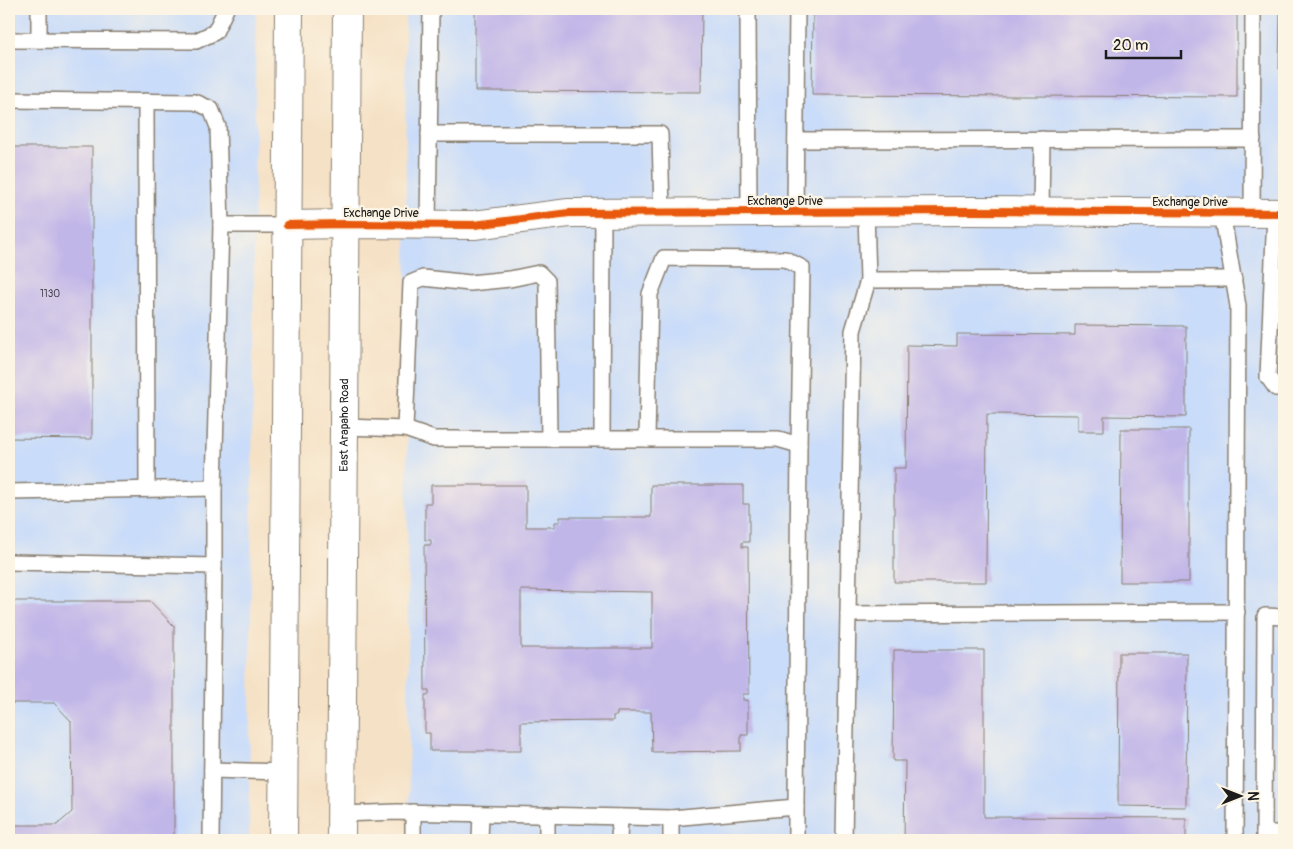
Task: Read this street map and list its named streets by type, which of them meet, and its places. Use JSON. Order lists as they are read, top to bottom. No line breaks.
{"streets":{"main road":["Exchange Drive","East Arapaho Road"]},"crossings":[["Exchange Drive","East Arapaho Road"]],"house_numbers":["1130"],"scale_bar":"20 m","north":"right"}
